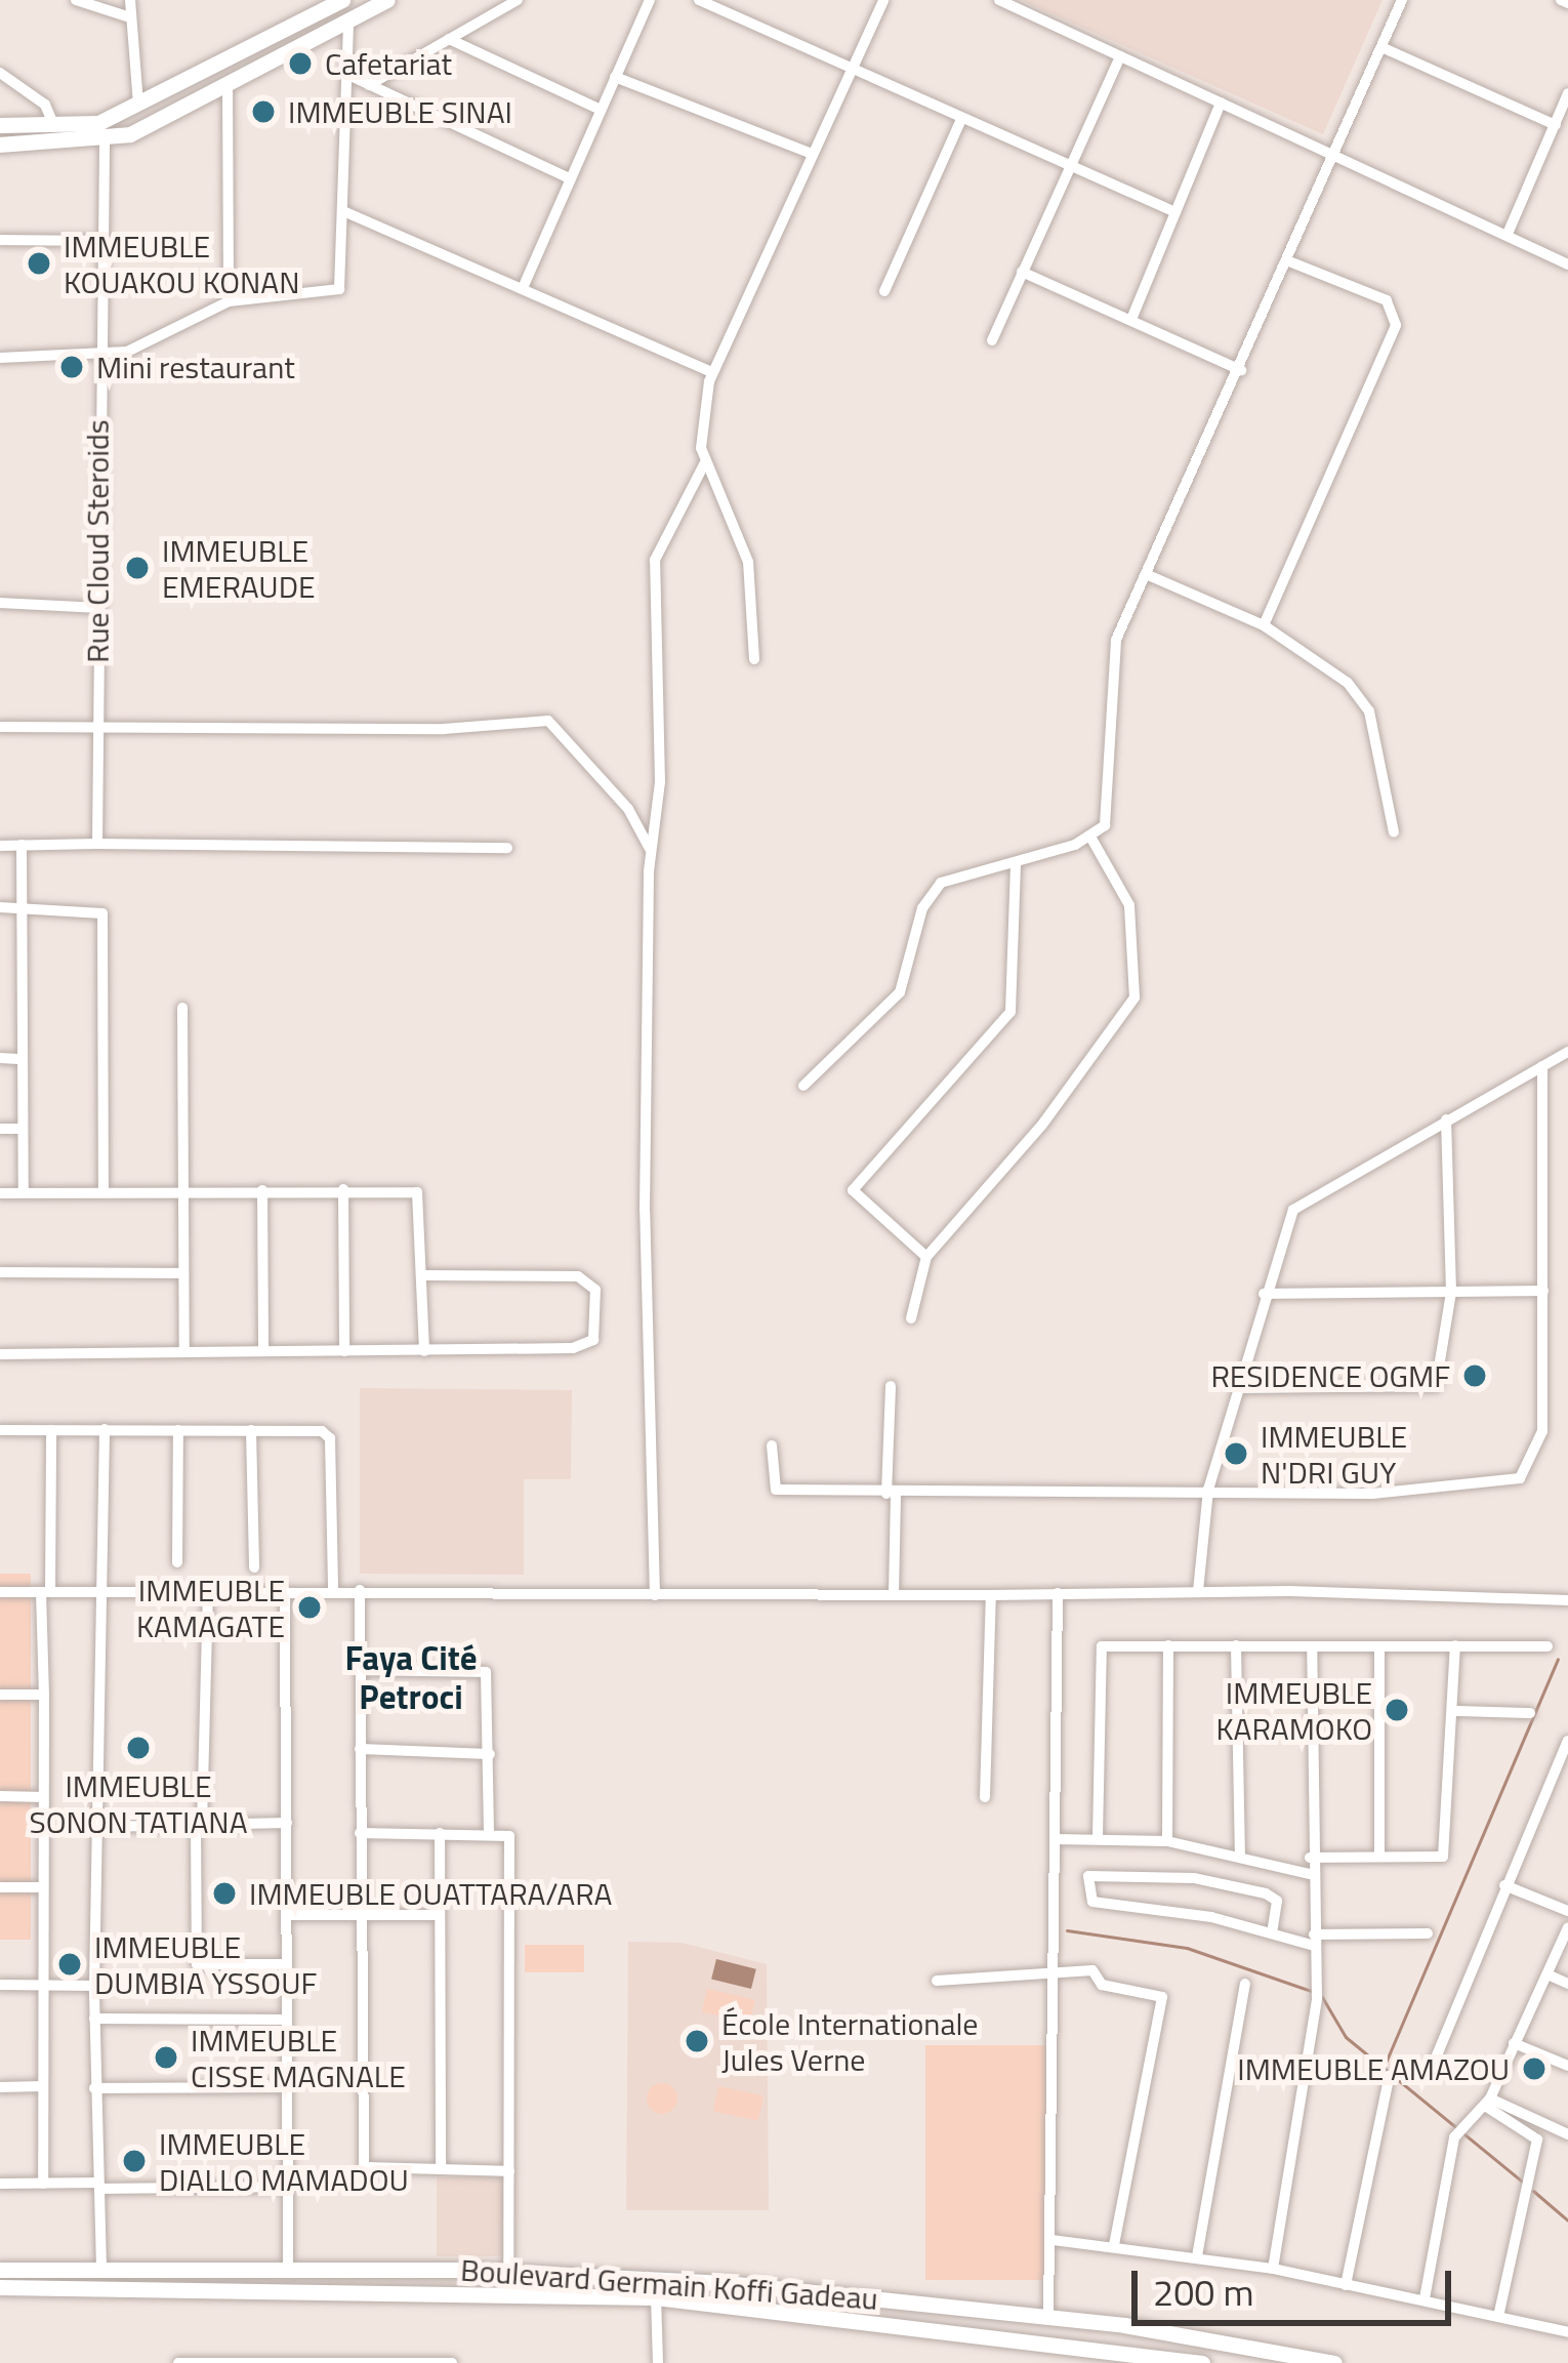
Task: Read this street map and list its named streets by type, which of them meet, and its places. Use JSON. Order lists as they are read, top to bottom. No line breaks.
{"streets":{"main road":["Boulevard Germain Koffi Gadeau"],"street":["Rue Cloud Steroids"]},"districts":["Faya Cité Petroci"],"places":["Cafetariat","IMMEUBLE SINAI","IMMEUBLE KOUAKOU KONAN","Mini restaurant","IMMEUBLE EMERAUDE","RESIDENCE OGMF","IMMEUBLE N'DRI GUY","IMMEUBLE KAMAGATE","IMMEUBLE KARAMOKO","IMMEUBLE SONON TATIANA","IMMEUBLE OUATTARA/ARA","IMMEUBLE DUMBIA YSSOUF","École Internationale Jules Verne","IMMEUBLE CISSE MAGNALE","IMMEUBLE AMAZOU","IMMEUBLE DIALLO MAMADOU"],"scale_bar":"200 m"}
